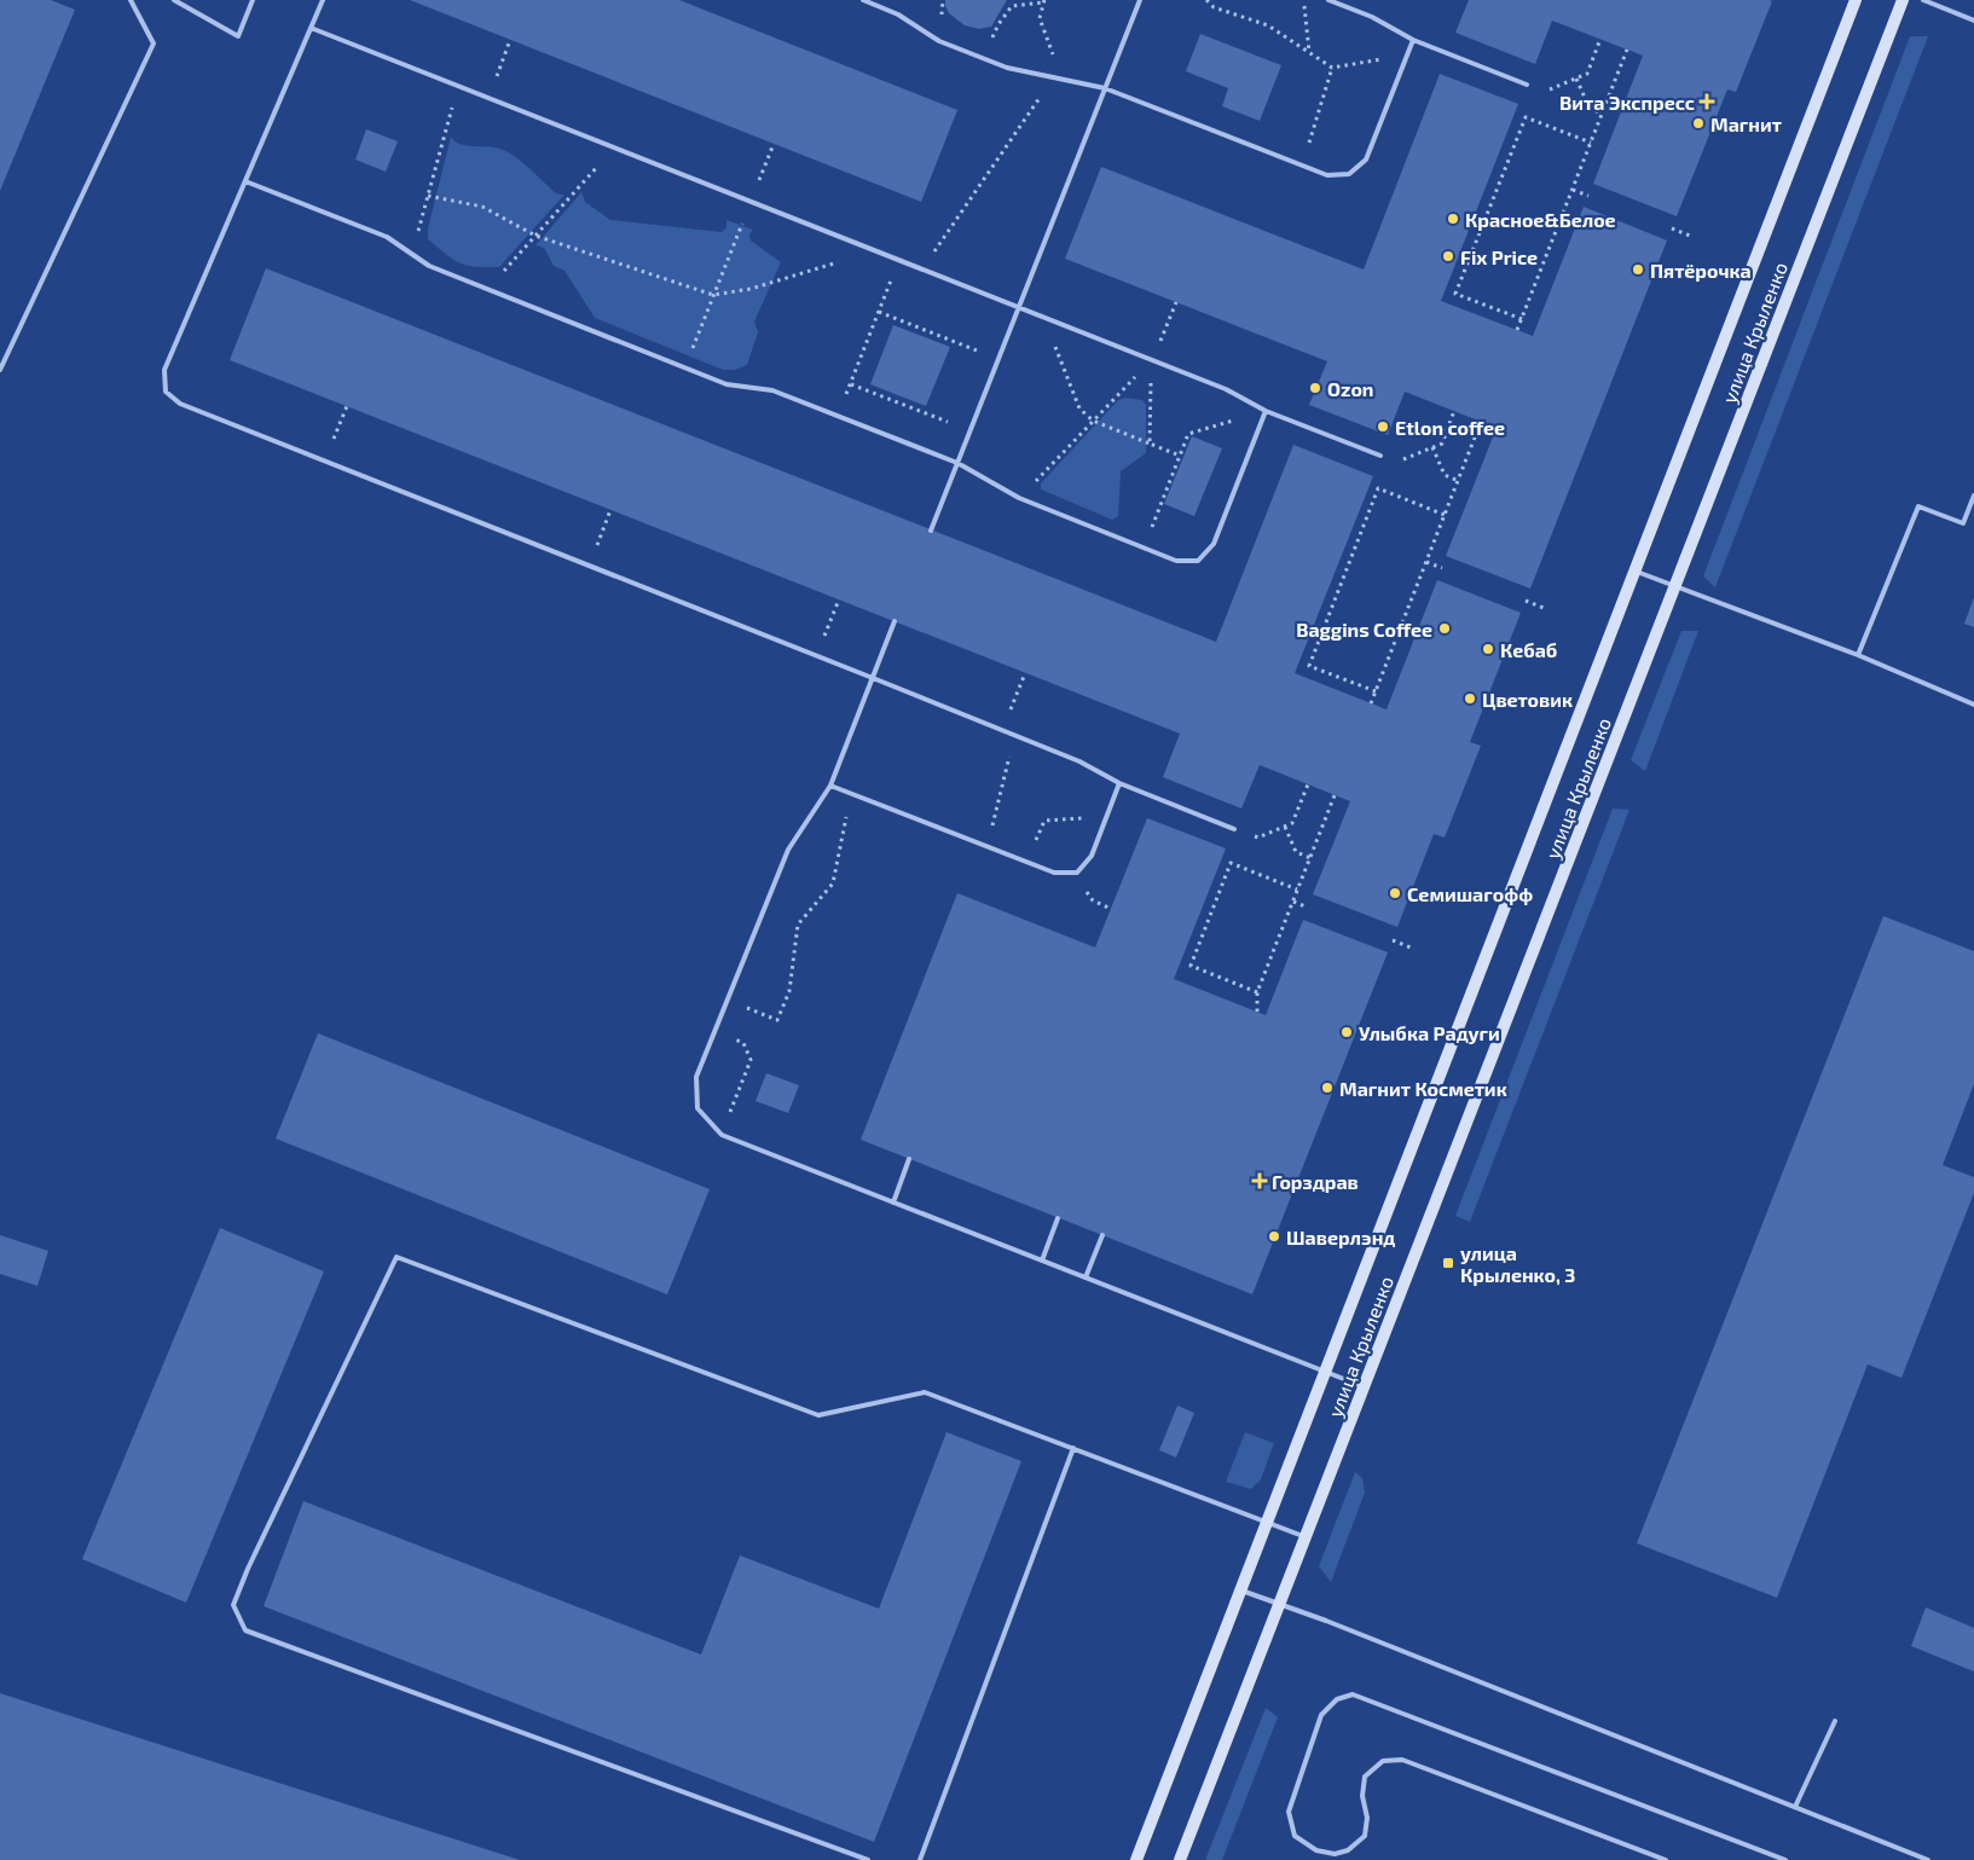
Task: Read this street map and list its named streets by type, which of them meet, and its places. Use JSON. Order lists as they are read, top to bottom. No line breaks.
{"streets":{"street":["улица Крыленко"]},"places":{"health":["Вита Экспресс","Горздрав"],"other":["Магнит","Красное&Белое","Fix Price","Пятёрочка","Ozon","Etlon coffee","Baggins Coffee","Кебаб","Цветовик","Семишагофф","Улыбка Радуги","Магнит Косметик","Шаверлэнд"],"transit":["улица Крыленко, 3"]}}
